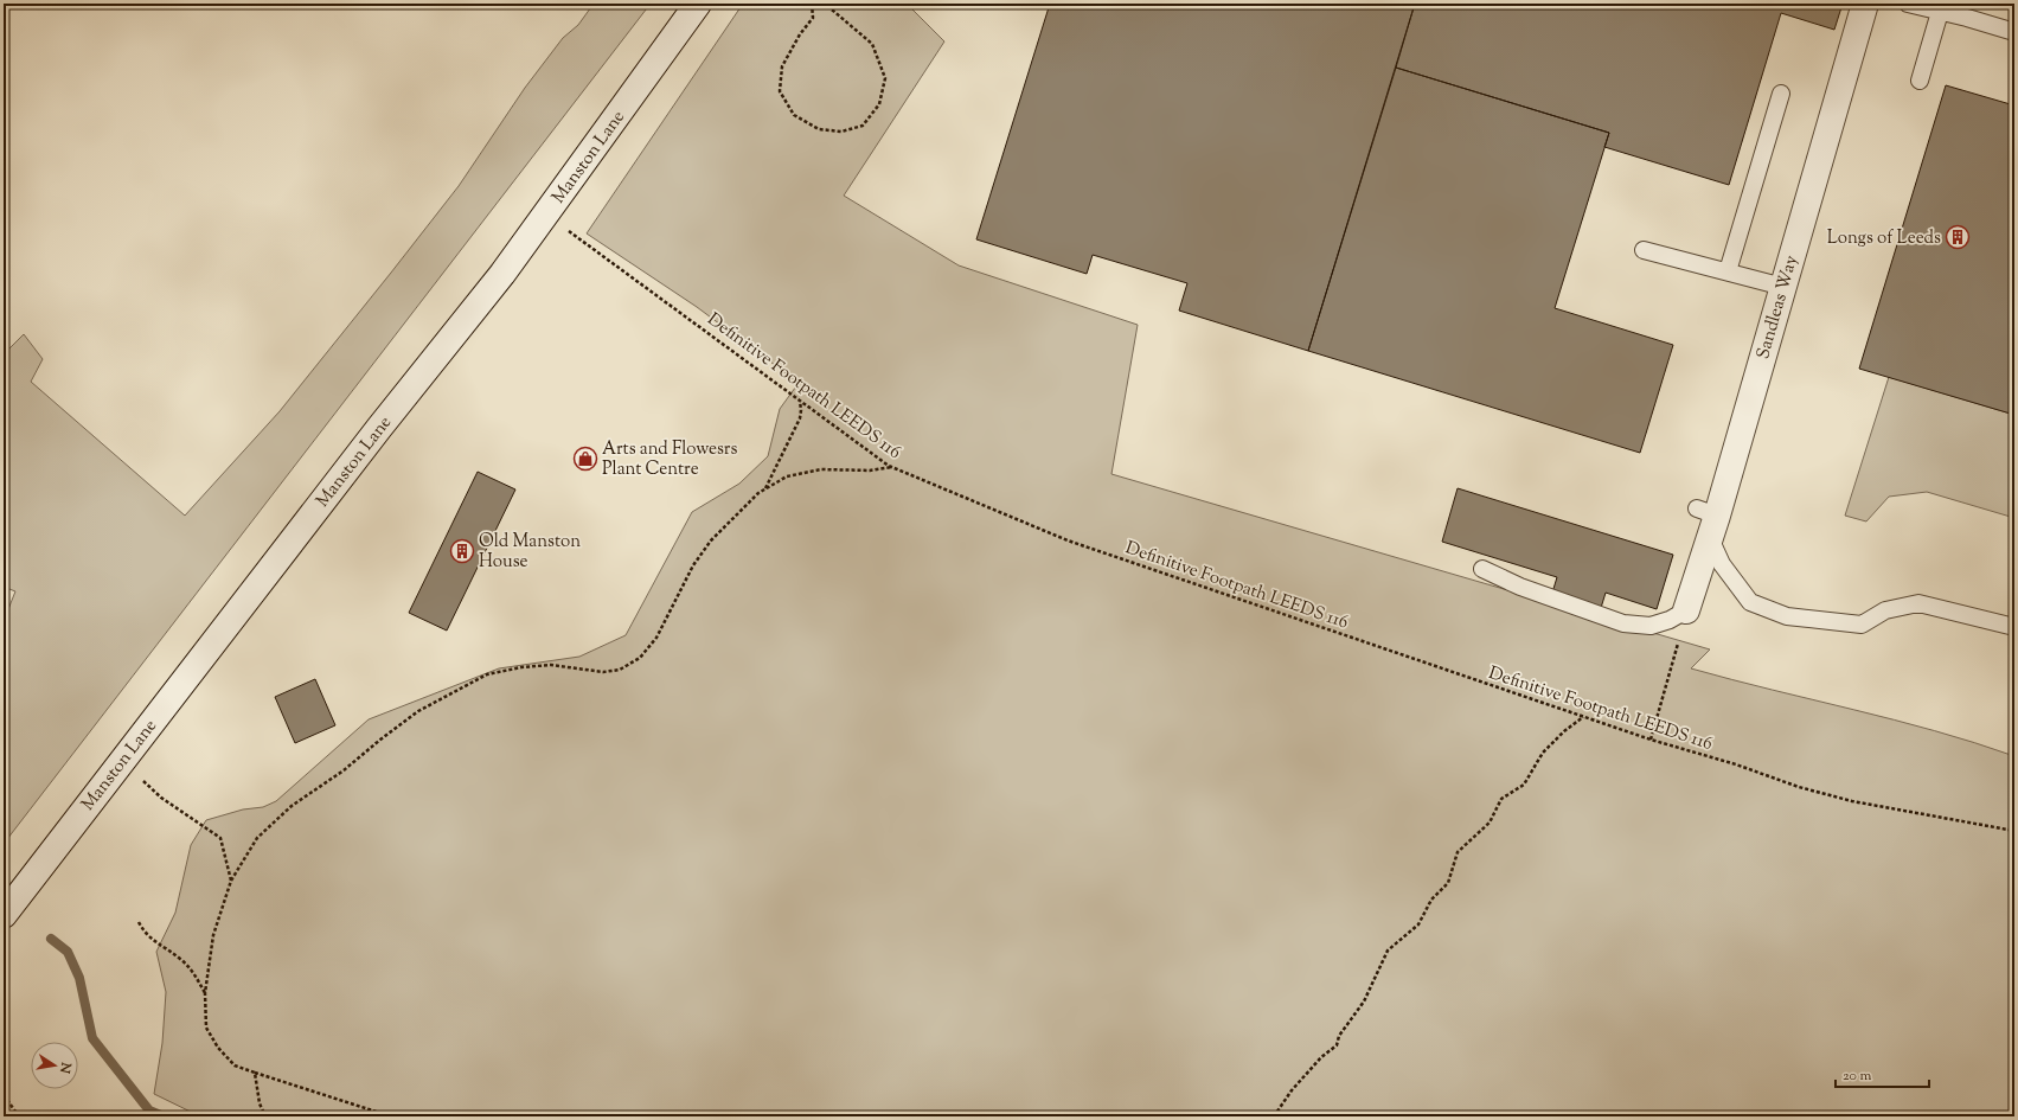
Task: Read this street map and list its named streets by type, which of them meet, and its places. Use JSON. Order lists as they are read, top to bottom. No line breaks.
{"streets":{"street":["Manston Lane","Sandleas Way"],"path":["Definitive Footpath LEEDS 116"]},"crossings":[["Manston Lane","Definitive Footpath LEEDS 116"]],"places":{"building":["Longs of Leeds","Old Manston House"],"shop":["Arts and Flowesrs Plant Centre"]},"scale_bar":"20 m","north":"right"}
